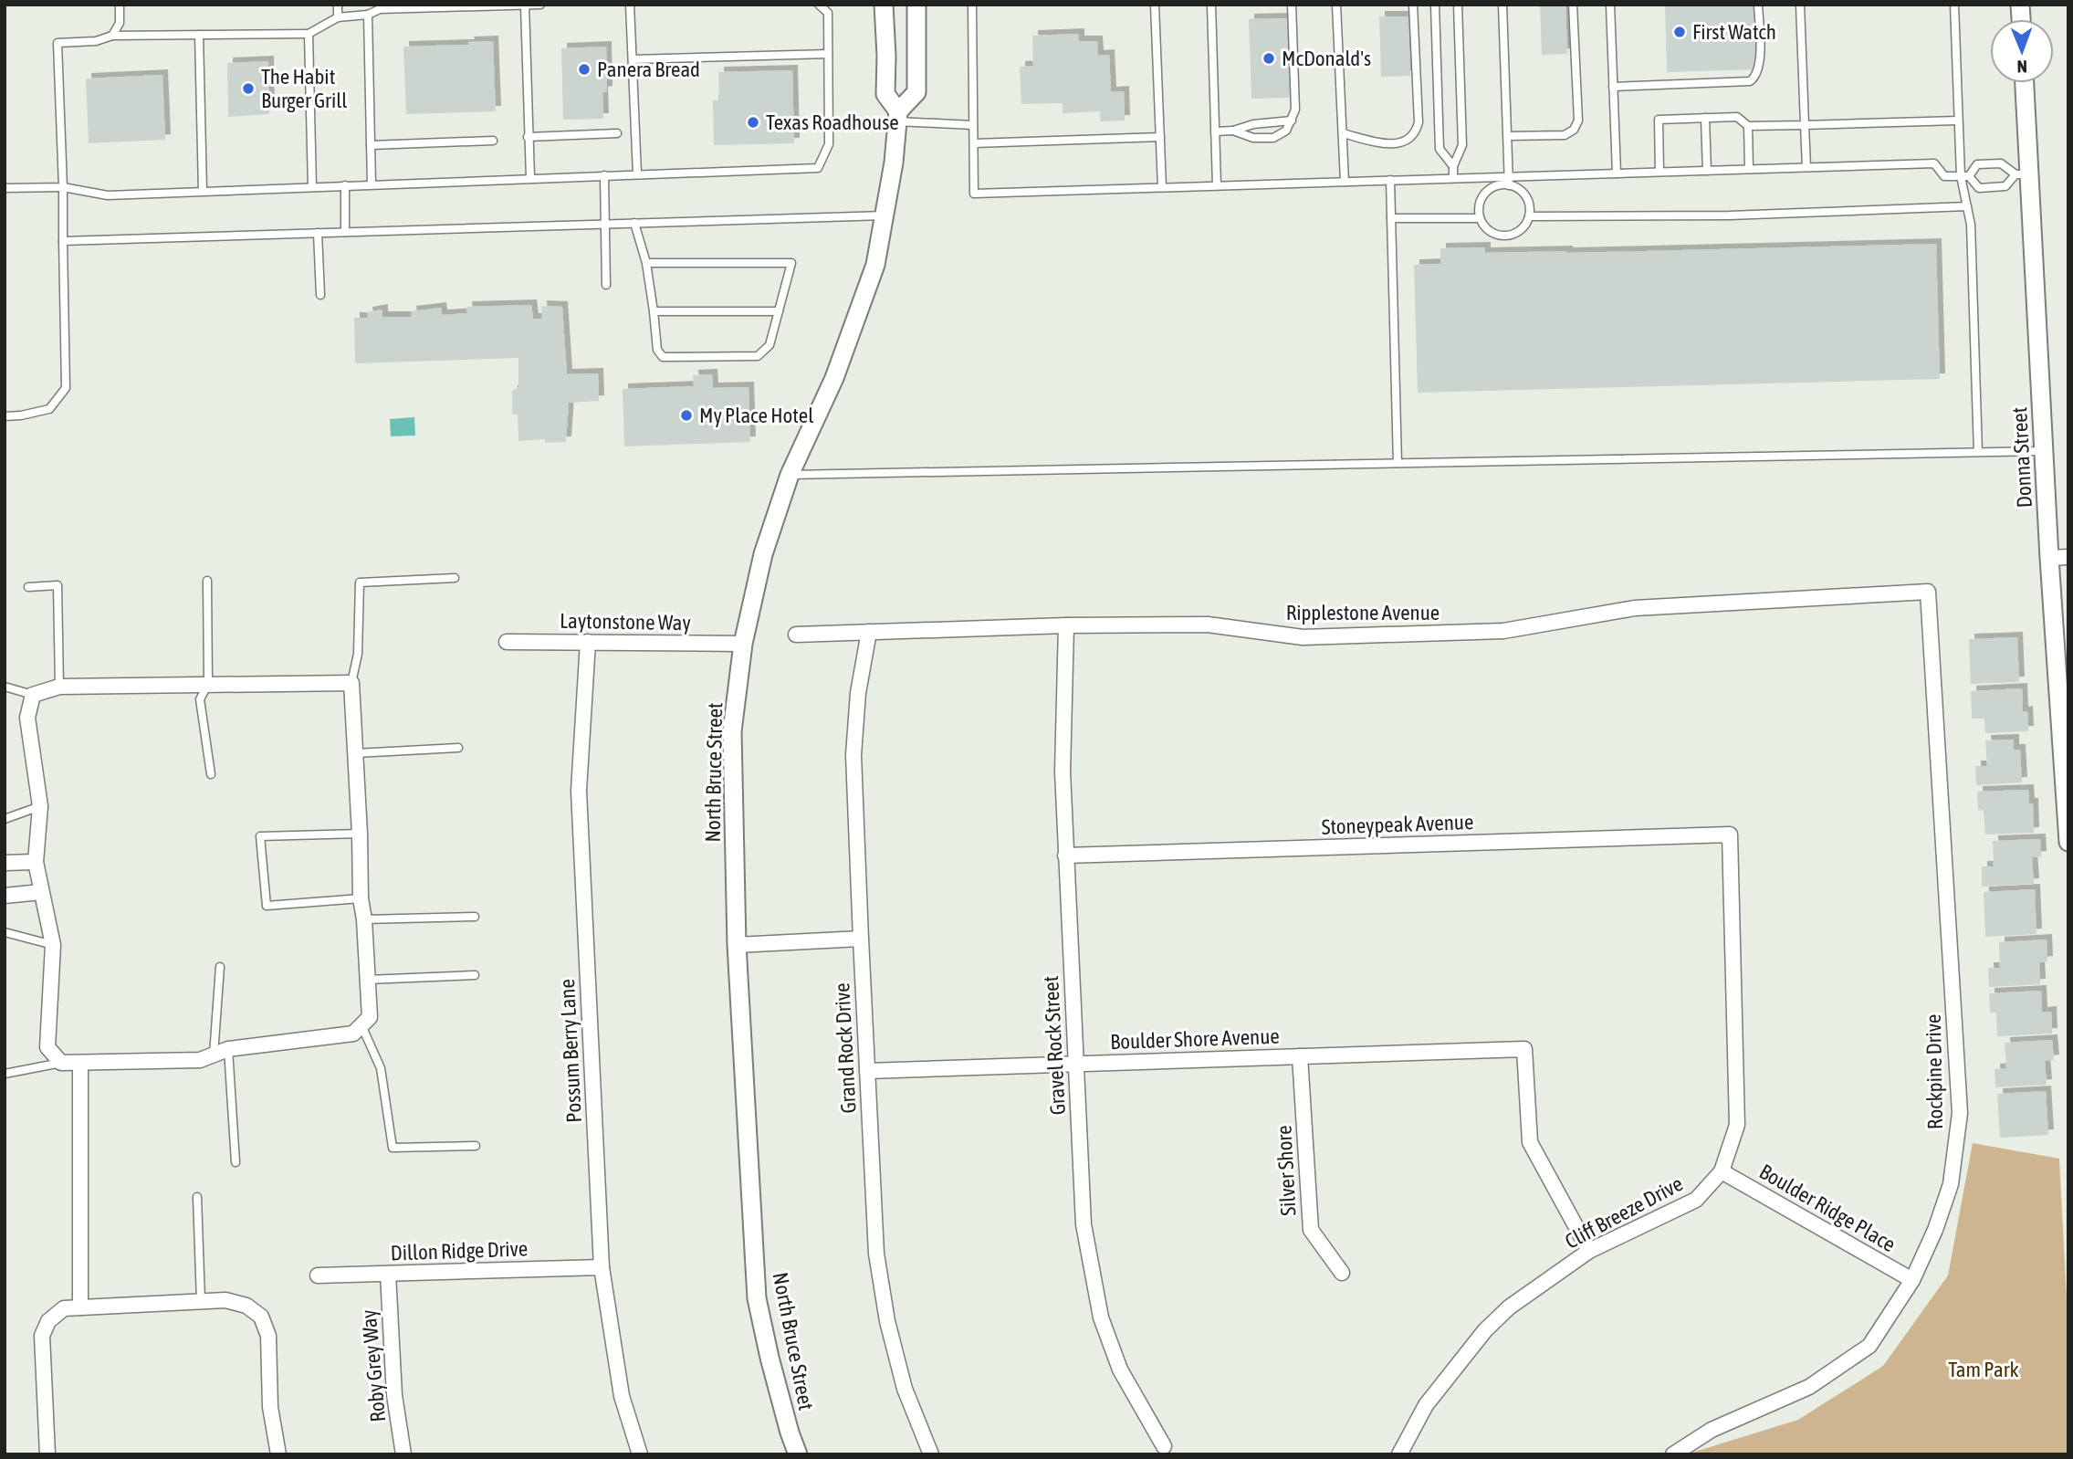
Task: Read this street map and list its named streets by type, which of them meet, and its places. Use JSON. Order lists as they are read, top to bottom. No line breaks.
{"streets":{"street":["Donna Street","Ripplestone Avenue","Laytonstone Way","North Bruce Street","Stoneypeak Avenue","Boulder Shore Avenue","Gravel Rock Street","Grand Rock Drive","Possum Berry Lane","Rockpine Drive","Silver Shore","Boulder Ridge Place","Cliff Breeze Drive","Dillon Ridge Drive","Roby Grey Way"]},"crossings":[["Ripplestone Avenue","Gravel Rock Street"],["Ripplestone Avenue","Grand Rock Drive"],["Ripplestone Avenue","Rockpine Drive"],["Laytonstone Way","North Bruce Street"],["Laytonstone Way","Possum Berry Lane"],["Stoneypeak Avenue","Gravel Rock Street"],["Stoneypeak Avenue","Cliff Breeze Drive"],["Boulder Shore Avenue","Gravel Rock Street"],["Boulder Shore Avenue","Grand Rock Drive"],["Boulder Shore Avenue","Silver Shore"],["Boulder Shore Avenue","Cliff Breeze Drive"],["Possum Berry Lane","Dillon Ridge Drive"],["Rockpine Drive","Boulder Ridge Place"],["Boulder Ridge Place","Cliff Breeze Drive"],["Dillon Ridge Drive","Roby Grey Way"]],"parks":["Tam Park"],"places":["First Watch","McDonald's","Panera Bread","The Habit Burger Grill","Texas Roadhouse","My Place Hotel"],"north":"bottom"}
